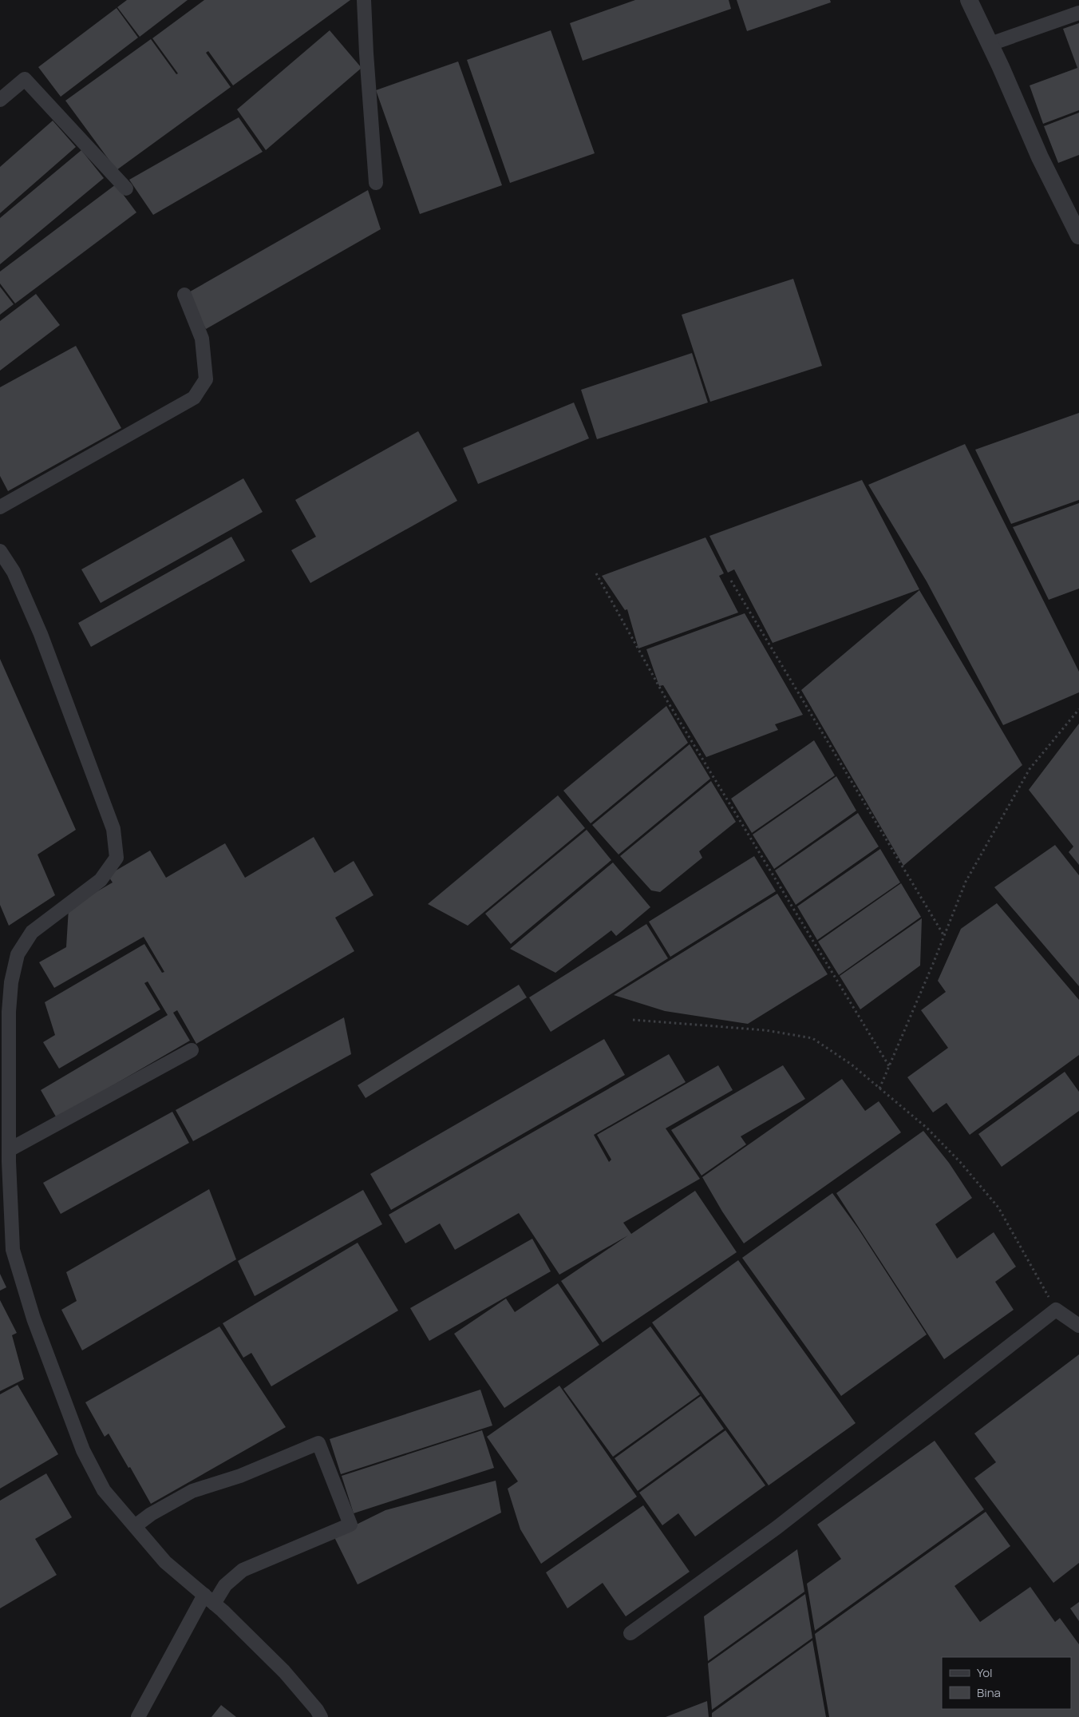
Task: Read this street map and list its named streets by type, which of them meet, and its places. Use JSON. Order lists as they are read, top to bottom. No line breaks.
{"legend":["Yol","Bina"]}
